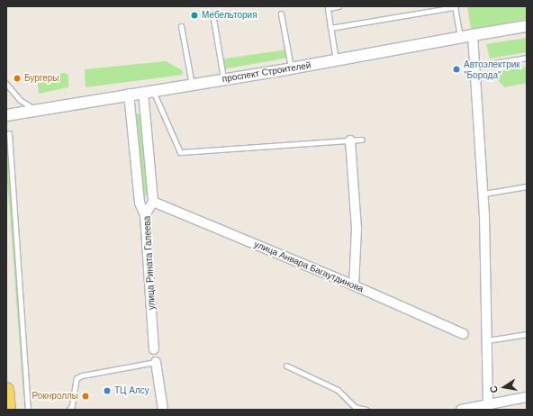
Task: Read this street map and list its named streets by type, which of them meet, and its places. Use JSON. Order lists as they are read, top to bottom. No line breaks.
{"streets":{"street":["проспект Строителей","улица Рината Галеева","улица Анвара Багаутдинова"]},"crossings":[["улица Рината Галеева","улица Анвара Багаутдинова"]],"places":["Мебельтория","Автоэлектрик \"Борода\"","Бургеры","ТЦ Алсу","Рокнроллы"],"north":"left"}
